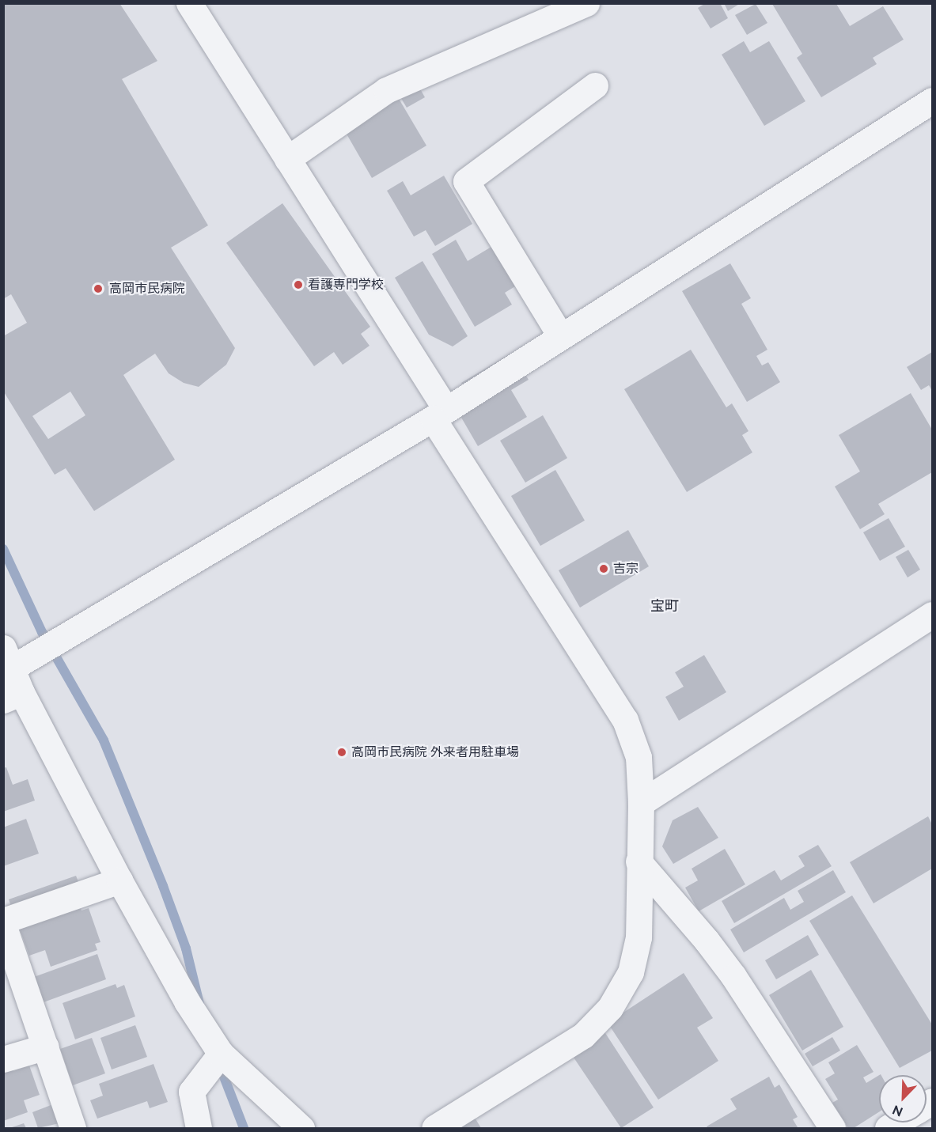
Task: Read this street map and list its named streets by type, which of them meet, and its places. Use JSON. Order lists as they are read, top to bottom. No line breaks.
{"districts":["宝町"],"places":["看護専門学校","高岡市民病院","吉宗","高岡市民病院 外来者用駐車場"],"north":"bottom left"}
